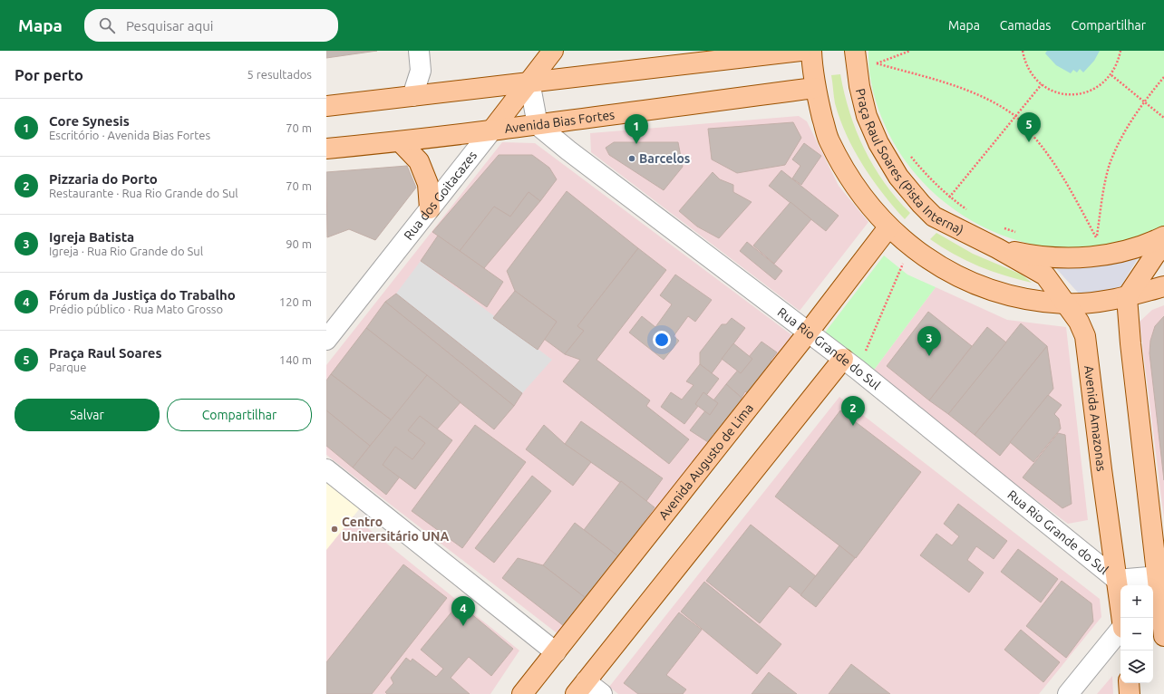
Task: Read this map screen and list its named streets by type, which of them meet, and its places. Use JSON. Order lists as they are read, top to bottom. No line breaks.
{"streets":{"main road":["Avenida Bias Fortes","Praça Raul Soares (Pista Interna)","Rua dos Goitacazes","Avenida Amazonas","Avenida Augusto de Lima"],"street":["Rua Rio Grande do Sul"]},"crossings":[["Avenida Bias Fortes","Rua dos Goitacazes"],["Avenida Bias Fortes","Rua Rio Grande do Sul"],["Praça Raul Soares (Pista Interna)","Avenida Amazonas"],["Rua Rio Grande do Sul","Avenida Amazonas"],["Rua Rio Grande do Sul","Avenida Augusto de Lima"]],"places":["Barcelos","Centro Universitário UNA"],"page":{"header":"Mapa","search":"Pesquisar aqui","nav":["Mapa","Camadas","Compartilhar"],"heading":["Por perto","5 resultados"],"list":[{"mark":"1","name":"Core Synesis","note":"Escritório · Avenida Bias Fortes","value":"70 m"},{"mark":"2","name":"Pizzaria do Porto","note":"Restaurante · Rua Rio Grande do Sul","value":"70 m"},{"mark":"3","name":"Igreja Batista","note":"Igreja · Rua Rio Grande do Sul","value":"90 m"},{"mark":"4","name":"Fórum da Justiça do Trabalho","note":"Prédio público · Rua Mato Grosso","value":"120 m"},{"mark":"5","name":"Praça Raul Soares","note":"Parque","value":"140 m"}],"pins":["5","1","3","2","4"],"buttons":["Salvar","Compartilhar"],"map_buttons":["+","−"]}}
